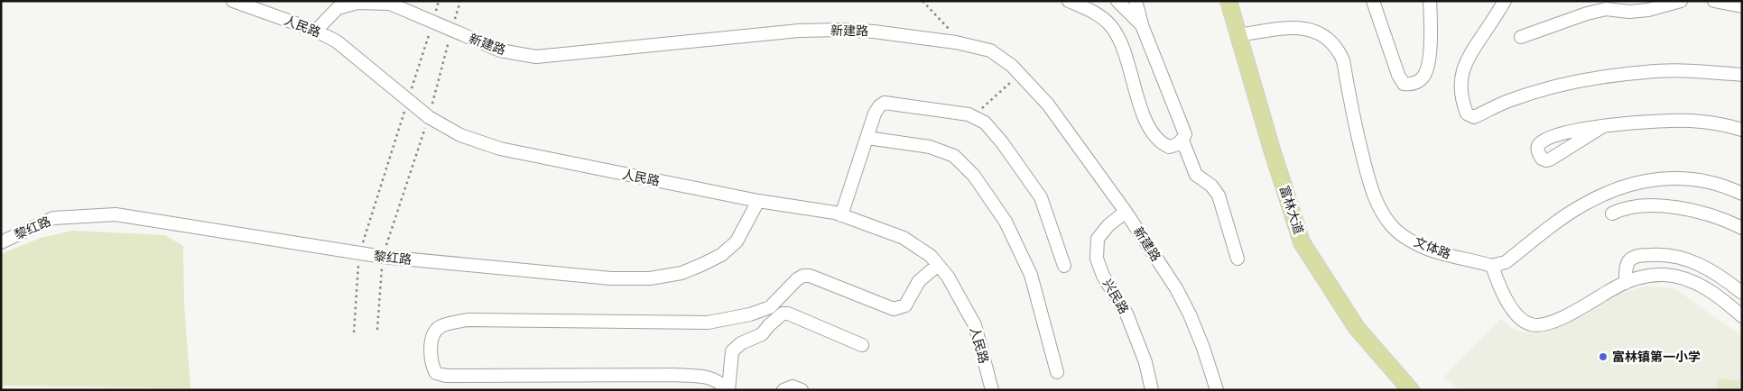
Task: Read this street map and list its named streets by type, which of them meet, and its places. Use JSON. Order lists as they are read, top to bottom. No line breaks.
{"streets":{"main road":["富林大道"],"street":["人民路","新建路","黎红路","文体路","兴民路"]},"crossings":[["人民路","新建路"],["人民路","黎红路"],["新建路","兴民路"],["富林大道","文体路"]],"places":["富林镇第一小学"]}
